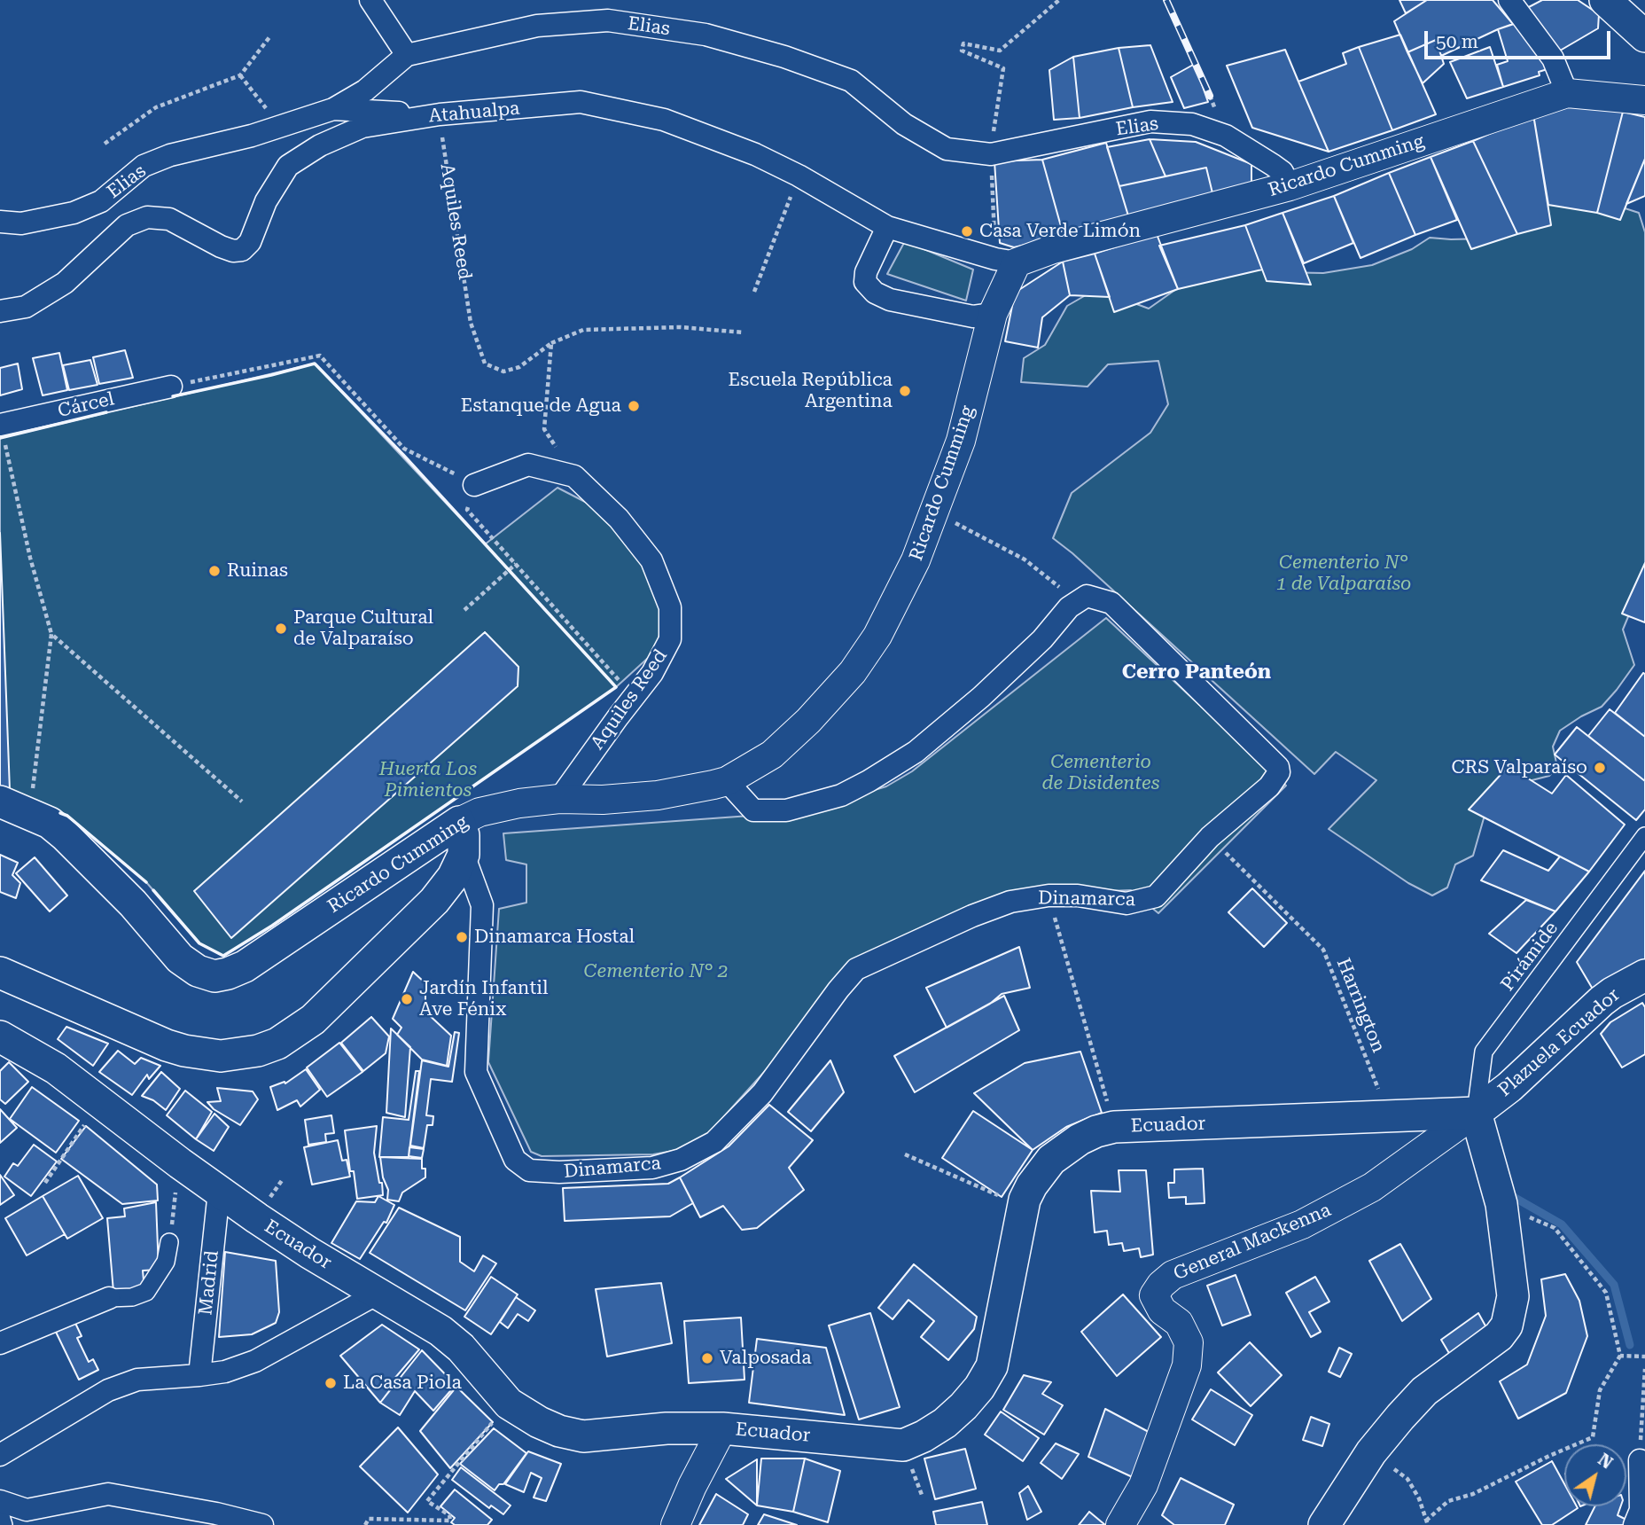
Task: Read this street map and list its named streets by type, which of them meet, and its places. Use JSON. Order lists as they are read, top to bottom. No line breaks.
{"streets":{"main road":["Ricardo Cumming","Plazuela Ecuador","Ecuador"],"street":["Elias","Atahualpa","Aquiles Reed","Cárcel","Dinamarca","Pirámide","General Mackenna","Madrid"],"path":["Harrington"]},"crossings":[["Elias","Ricardo Cumming"],["Atahualpa","Ricardo Cumming"],["Atahualpa","Aquiles Reed"],["Ricardo Cumming","Aquiles Reed"],["Ricardo Cumming","Dinamarca"],["Dinamarca","Harrington"],["Pirámide","Plazuela Ecuador"],["Pirámide","Ecuador"],["Pirámide","General Mackenna"],["Harrington","Ecuador"],["Plazuela Ecuador","Ecuador"],["Plazuela Ecuador","General Mackenna"],["Ecuador","General Mackenna"],["Ecuador","Madrid"]],"districts":["Cerro Panteón"],"parks":["Cementerio N° 1 de Valparaíso","Cementerio de Disidentes","Huerta Los Pimientos","Cementerio N° 2"],"places":["Casa Verde Limón","Escuela República Argentina","Estanque de Agua","Ruinas","Parque Cultural de Valparaíso","CRS Valparaíso","Dinamarca Hostal","Jardín Infantil Ave Fénix","Valposada","La Casa Piola"],"scale_bar":"50 m","north":"top right"}
